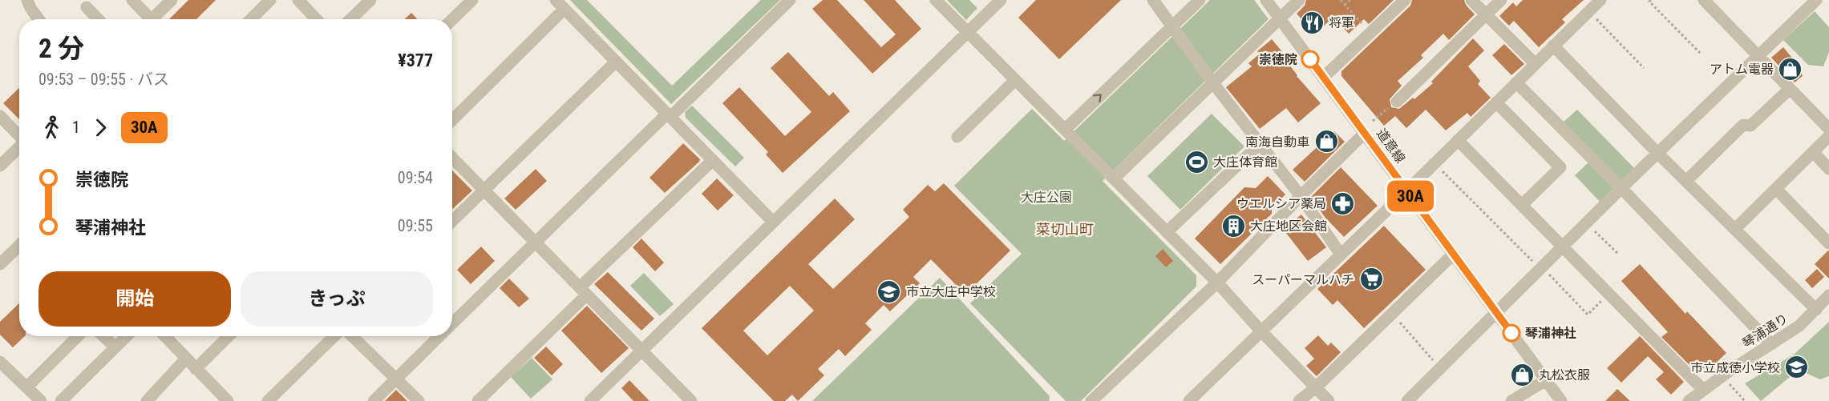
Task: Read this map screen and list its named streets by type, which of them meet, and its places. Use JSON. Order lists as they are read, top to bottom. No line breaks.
{"streets":{"street":["道意線","琴浦通り"]},"districts":["菜切山町"],"parks":["大庄公園"],"places":{"restaurant":["将軍"],"other":["崇徳院","琴浦神社"],"shop":["アトム電器","南海自動車","丸松衣服"],"sports":["大庄体育館"],"pharmacy":["ウエルシア薬局"],"building":["大庄地区会館"],"supermarket":["スーパーマルハチ"],"school or university":["市立大庄中学校","市立成徳小学校"]},"lines":["bus line 30A"],"page":{"on_map":"30A","heading":["2 分","09:53 – 09:55 · バス","¥377"],"legs":["1","30A"],"list":[{"name":"崇徳院","value":"09:54"},{"name":"琴浦神社","value":"09:55"}],"buttons":["開始","きっぷ"]}}
